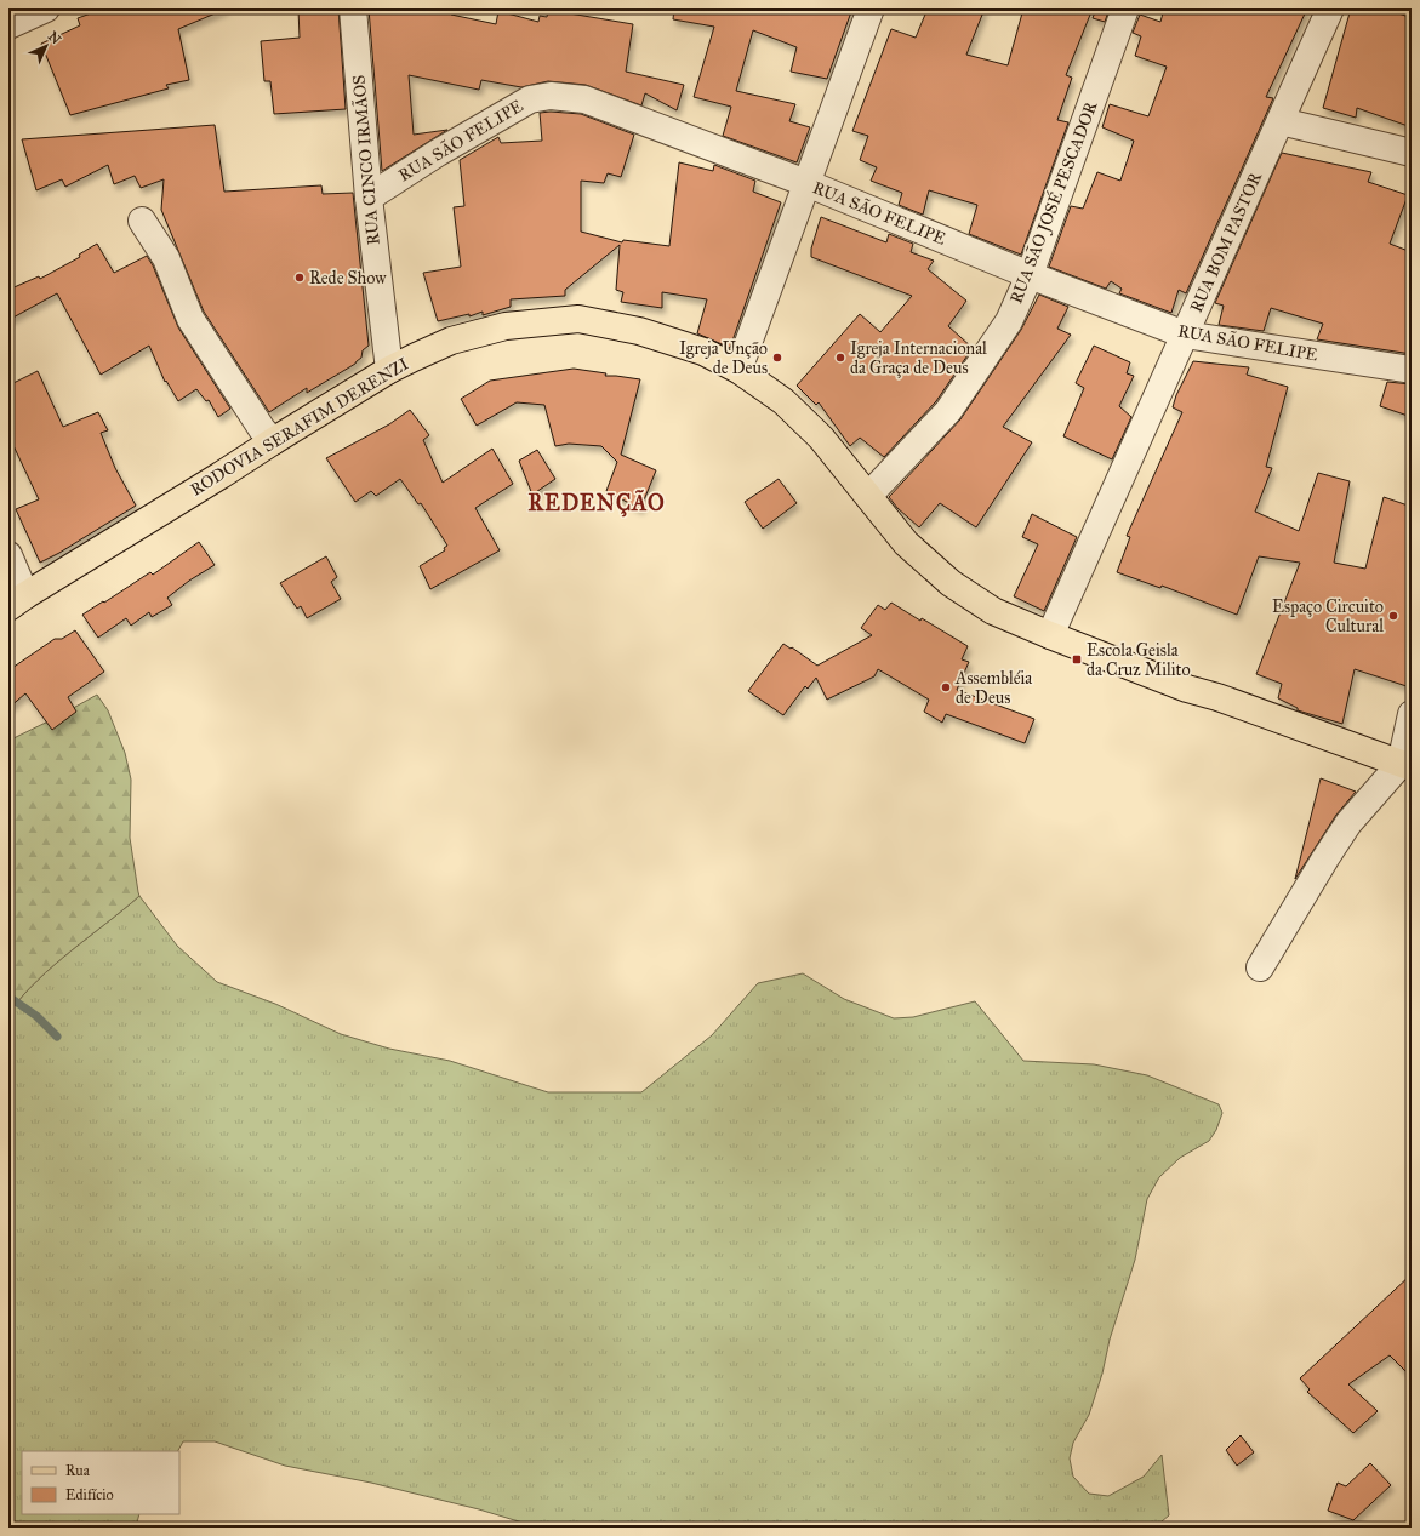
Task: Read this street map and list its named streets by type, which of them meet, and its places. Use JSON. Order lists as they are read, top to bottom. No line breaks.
{"streets":{"main road":["RODOVIA SERAFIM DERENZI"],"street":["RUA SÃO FELIPE","RUA CINCO IRMÃOS","RUA SÃO JOSÉ PESCADOR","RUA BOM PASTOR"]},"crossings":[["RUA SÃO FELIPE","RUA CINCO IRMÃOS"],["RUA SÃO FELIPE","RUA SÃO JOSÉ PESCADOR"],["RUA SÃO FELIPE","RUA BOM PASTOR"],["RUA CINCO IRMÃOS","RODOVIA SERAFIM DERENZI"],["RUA SÃO JOSÉ PESCADOR","RODOVIA SERAFIM DERENZI"],["RUA BOM PASTOR","RODOVIA SERAFIM DERENZI"]],"districts":["REDENÇÃO"],"places":{"other":["Rede Show","Igreja Unção de Deus","Igreja Internacional da Graça de Deus","Espaço Circuito Cultural","Assembléia de Deus"],"transit":["Escola Geisla da Cruz Milito"]},"legend":["Rua","Edifício"],"north":"top right"}
